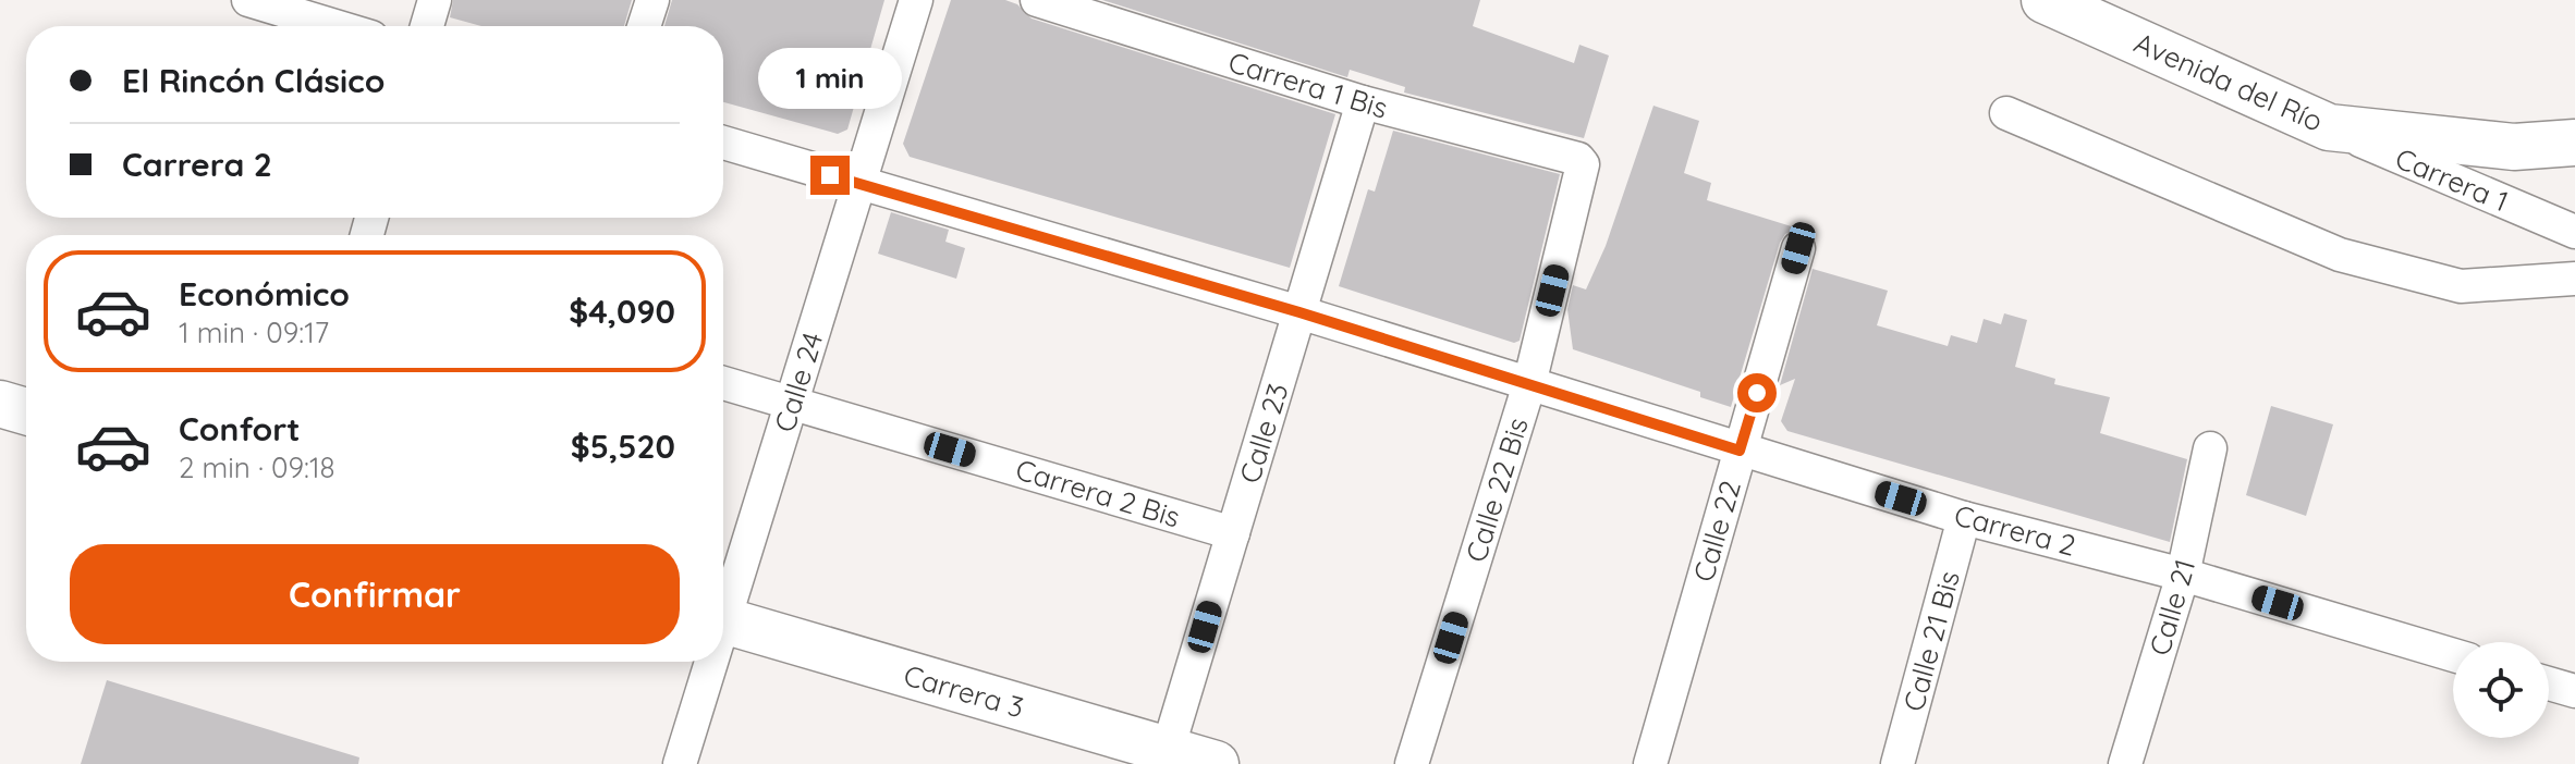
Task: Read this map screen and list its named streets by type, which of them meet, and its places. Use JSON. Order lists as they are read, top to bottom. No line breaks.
{"streets":{"main road":["Avenida del Río","Carrera 3"],"street":["Carrera 1 Bis","Carrera 1","Calle 24","Calle 23","Calle 22 Bis","Carrera 2 Bis","Carrera 2","Calle 22","Calle 21","Calle 21 Bis"]},"crossings":[["Avenida del Río","Carrera 1"],["Carrera 1 Bis","Calle 23"],["Carrera 1 Bis","Calle 22 Bis"],["Calle 24","Carrera 2 Bis"],["Calle 24","Carrera 2"],["Calle 23","Carrera 2 Bis"],["Calle 23","Carrera 2"],["Calle 23","Carrera 3"],["Calle 22 Bis","Carrera 2"],["Carrera 2","Calle 22"],["Carrera 2","Calle 21"],["Carrera 2","Calle 21 Bis"]],"page":{"banner":["El Rincón Clásico","Carrera 2"],"bubble":"1 min","list":[{"name":"Económico","note":"1 min · 09:17","value":"$4,090"},{"name":"Confort","note":"2 min · 09:18","value":"$5,520"}],"buttons":"Confirmar"}}
